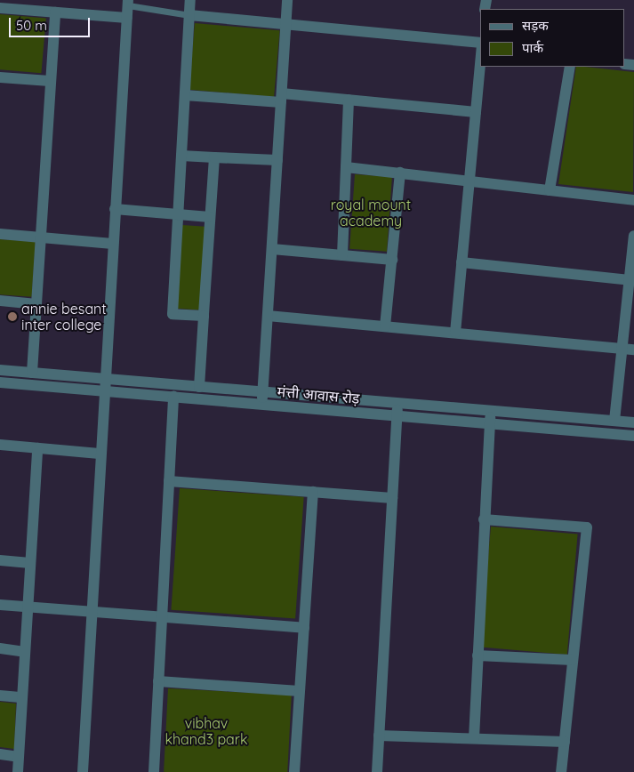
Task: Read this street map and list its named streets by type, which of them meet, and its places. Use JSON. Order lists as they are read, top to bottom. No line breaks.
{"streets":{"street":["मंत्ती आवास रोड़"]},"parks":["royal mount academy","vibhav khand3 park"],"places":["annie besant inter college"],"legend":["सड़क","पार्क"],"scale_bar":"50 m"}
